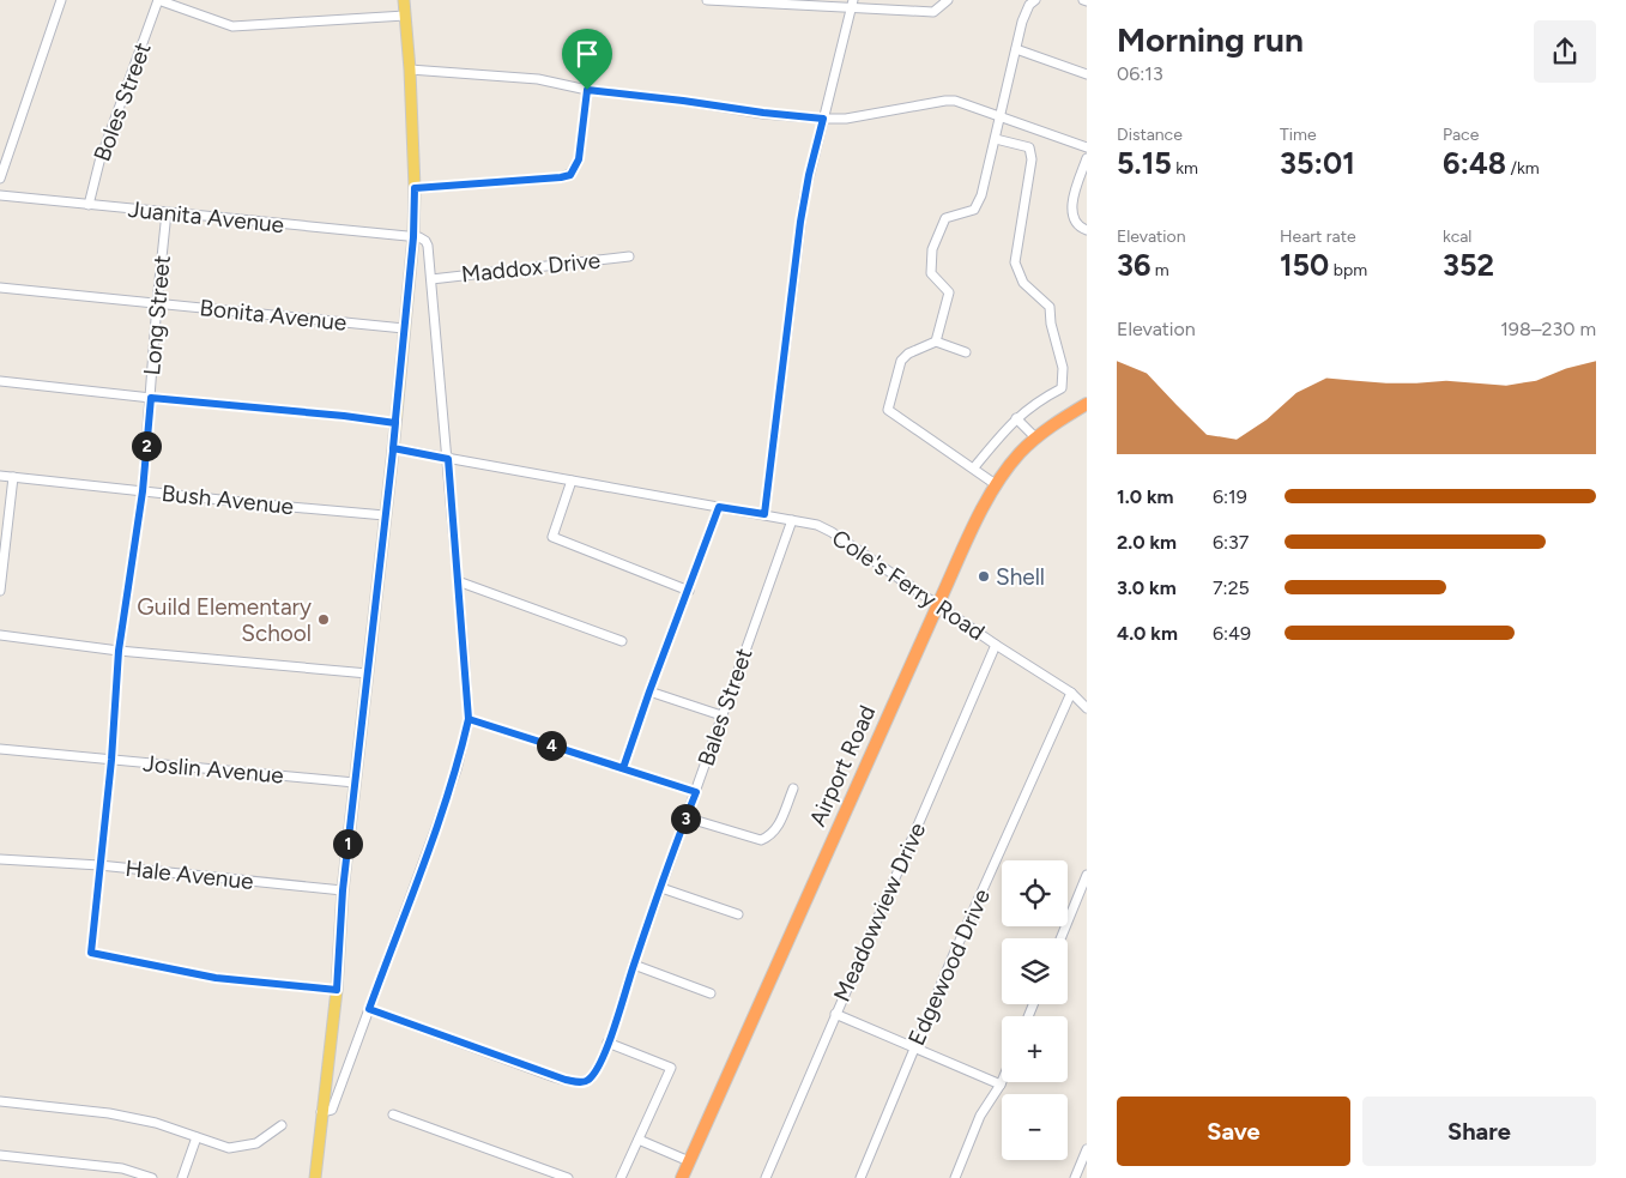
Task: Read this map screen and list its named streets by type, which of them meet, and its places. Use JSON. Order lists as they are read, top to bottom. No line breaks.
{"streets":{"highway":["Airport Road"],"street":["Boles Street","Juanita Avenue","Maddox Drive","Long Street","Bonita Avenue","Bush Avenue","Cole's Ferry Road","Bales Street","Joslin Avenue","Hale Avenue","Meadowview Drive","Edgewood Drive"]},"crossings":[["Boles Street","Juanita Avenue"],["Juanita Avenue","Long Street"],["Long Street","Bonita Avenue"],["Long Street","Bush Avenue"],["Long Street","Joslin Avenue"],["Long Street","Hale Avenue"],["Cole's Ferry Road","Bales Street"],["Cole's Ferry Road","Airport Road"],["Cole's Ferry Road","Meadowview Drive"],["Cole's Ferry Road","Edgewood Drive"]],"places":["Shell","Guild Elementary School"],"page":{"heading":["Morning run","06:13"],"stats":[["Distance","5.15 km"],["Time","35:01"],["Pace","6:48 /km"],["Elevation","36 m"],["Heart rate","150 bpm"],["kcal","352"]],"chart":["Elevation","198–230 m"],"pins":["2","4","3","1"],"list":[{"name":"1.0 km","note":"6:19"},{"name":"2.0 km","note":"6:37"},{"name":"3.0 km","note":"7:25"},{"name":"4.0 km","note":"6:49"}],"map_buttons":["+","−"],"buttons":["Save","Share"]}}
